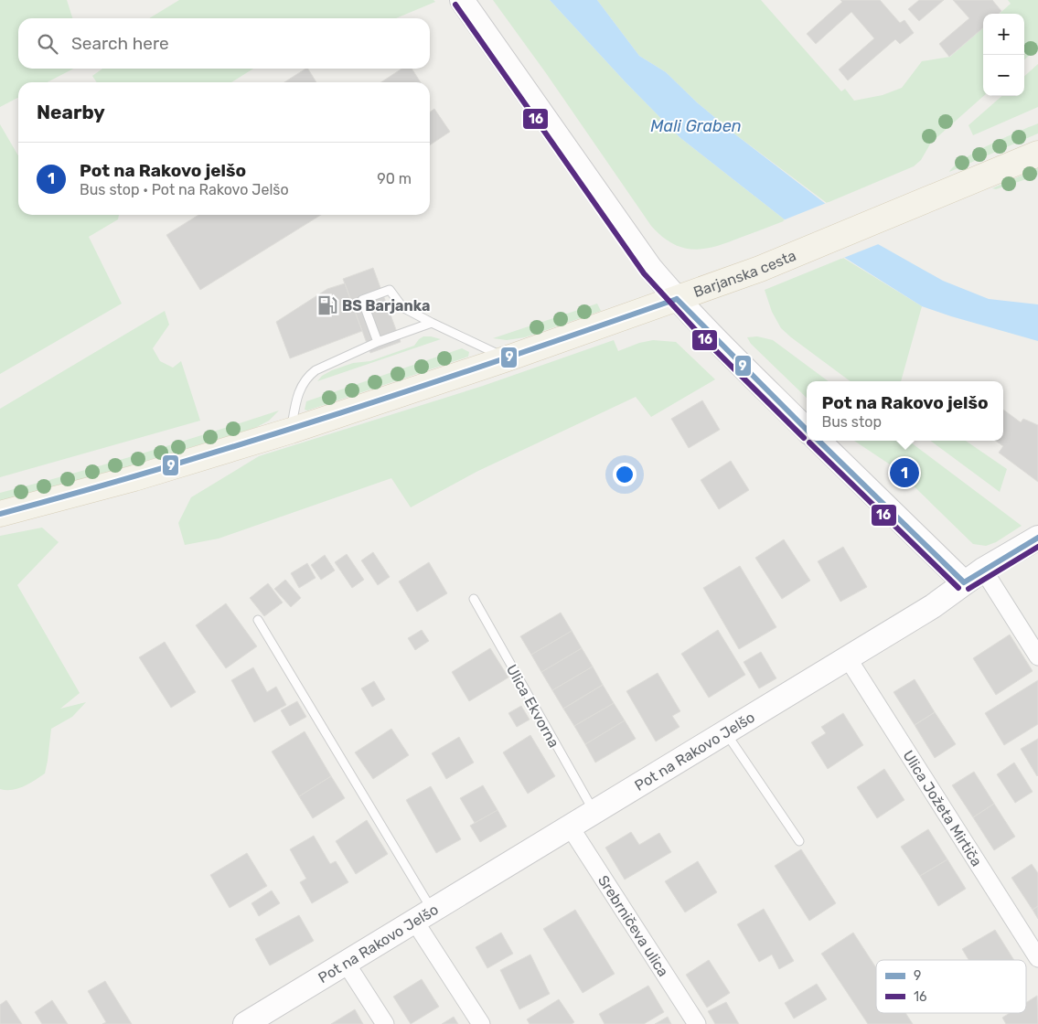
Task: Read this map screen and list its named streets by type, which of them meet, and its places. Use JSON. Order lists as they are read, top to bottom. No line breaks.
{"streets":{"main road":["Barjanska cesta"],"street":["Pot na Rakovo Jelšo","Ulica Jožeta Mirtiča","Srebrničeva ulica"],"lane":["Ulica Ekvorna"]},"crossings":[["Ulica Ekvorna","Pot na Rakovo Jelšo"],["Pot na Rakovo Jelšo","Ulica Jožeta Mirtiča"],["Pot na Rakovo Jelšo","Srebrničeva ulica"]],"water":["Mali Graben"],"places":{"fuel station":["BS Barjanka"]},"lines":["transit line 16","transit line 9"],"legend":["9","16"],"page":{"map_buttons":["+","−"],"search":"Search here","heading":"Nearby","list":[{"mark":"1","name":"Pot na Rakovo jelšo","note":"Bus stop · Pot na Rakovo Jelšo","value":"90 m"}],"popup":["Pot na Rakovo jelšo","Bus stop"],"pins":"1"}}
